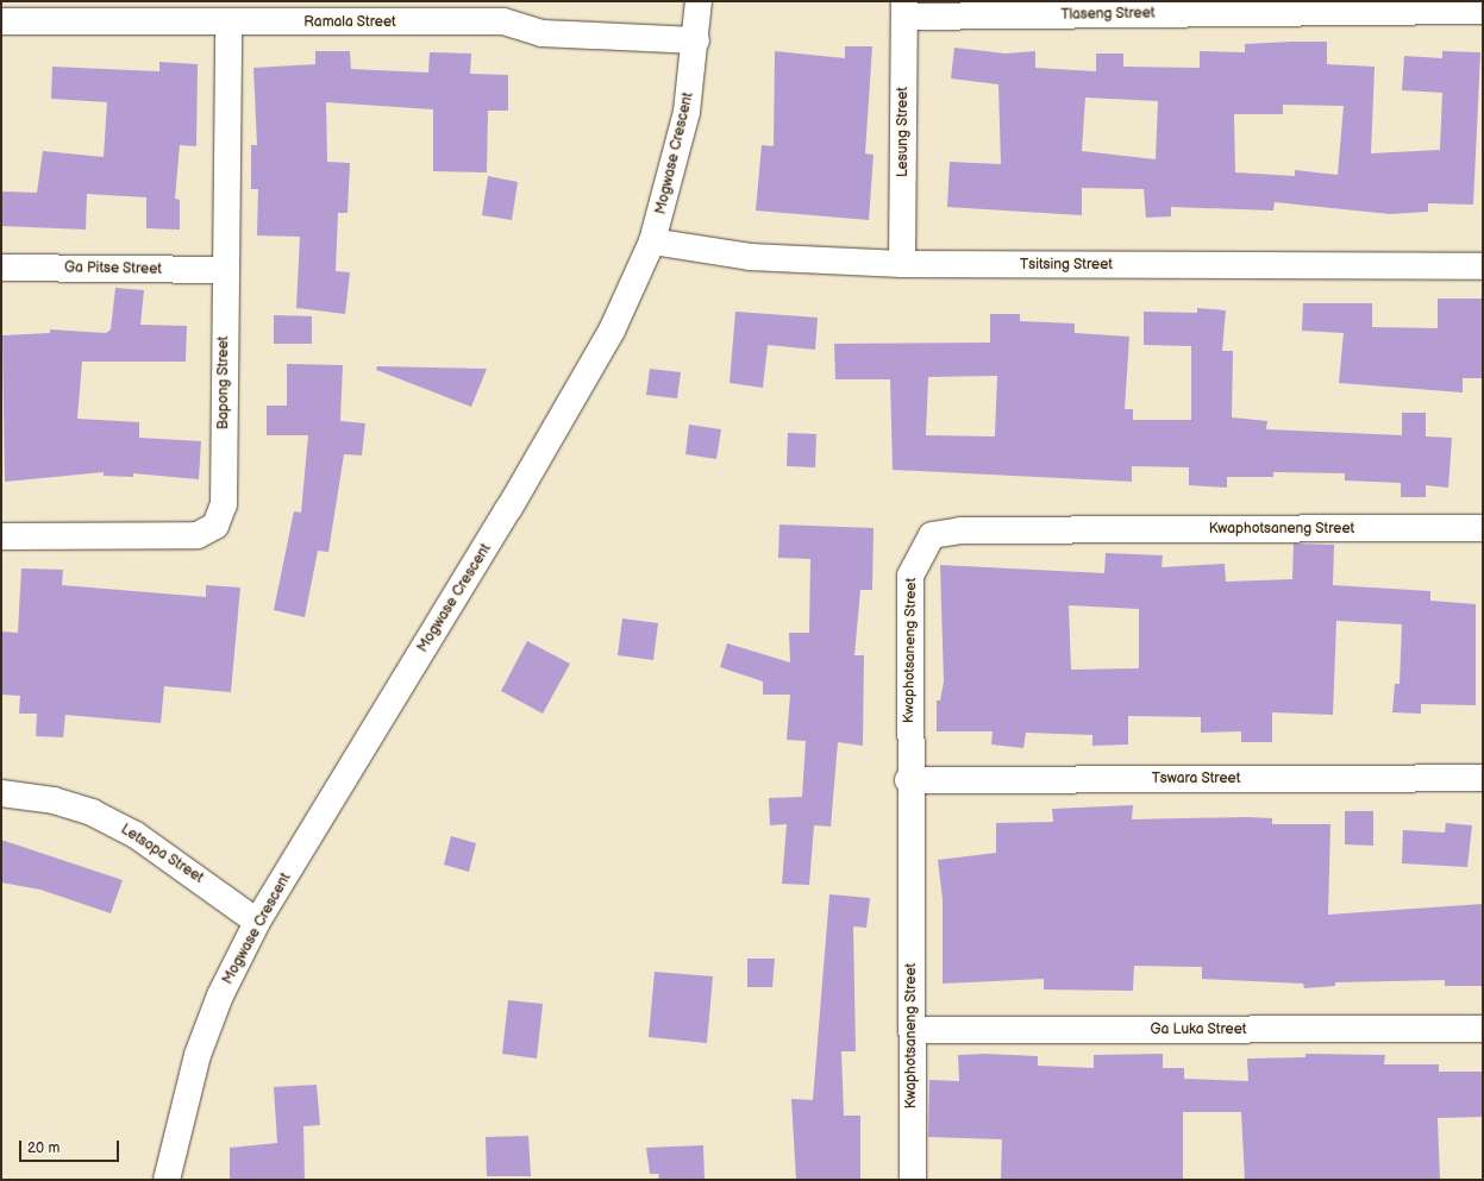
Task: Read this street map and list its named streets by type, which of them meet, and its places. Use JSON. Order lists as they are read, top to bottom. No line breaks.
{"streets":{"street":["Tlaseng Street","Ramala Street","Lesung Street","Mogwase Crescent","Tsitsing Street","Ga Pitse Street","Bapong Street","Kwaphotsaneng Street","Tswara Street","Letsopa Street","Ga Luka Street"]},"crossings":[["Tlaseng Street","Lesung Street"],["Ramala Street","Mogwase Crescent"],["Ramala Street","Bapong Street"],["Lesung Street","Tsitsing Street"],["Mogwase Crescent","Tsitsing Street"],["Mogwase Crescent","Letsopa Street"],["Ga Pitse Street","Bapong Street"],["Kwaphotsaneng Street","Tswara Street"],["Kwaphotsaneng Street","Ga Luka Street"]],"scale_bar":"20 m"}
